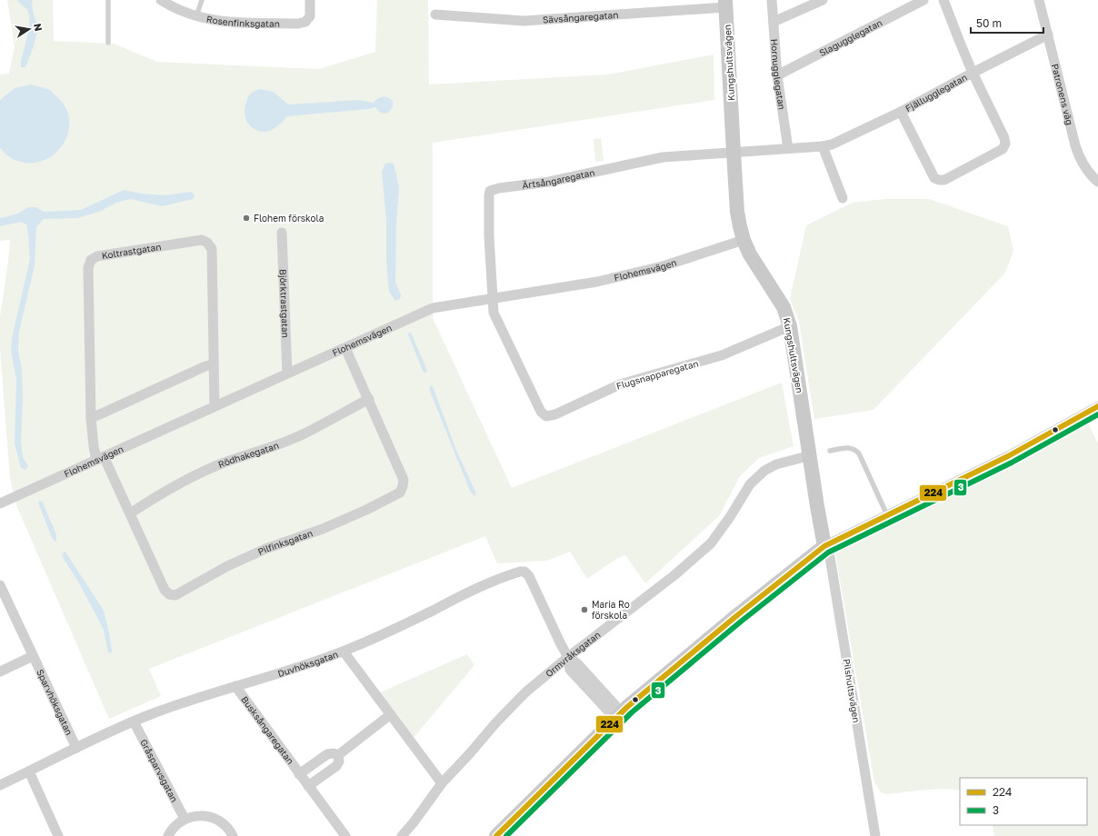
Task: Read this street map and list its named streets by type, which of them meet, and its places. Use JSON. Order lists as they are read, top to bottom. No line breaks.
{"streets":{"street":["Sävsångaregatan","Rosenfinksgatan","Slagugglegatan","Kungshultsvägen","Hornugglegatan","Fjällugglegatan","Patronens väg","Ärtsångaregatan","Koltrastgatan","Flohemsvägen","Björktrastgatan","Flugsnapparegatan","Rödhakegatan","Pilfinksgatan","Ormvråksgatan","Duvhöksgatan","Pilshultsvägen","Sparvhöksgatan","Busksångaregatan","Gråsparvsgatan"]},"crossings":[["Sävsångaregatan","Kungshultsvägen"],["Slagugglegatan","Hornugglegatan"],["Kungshultsvägen","Fjällugglegatan"],["Kungshultsvägen","Ärtsångaregatan"],["Kungshultsvägen","Flohemsvägen"],["Kungshultsvägen","Flugsnapparegatan"],["Kungshultsvägen","Ormvråksgatan"],["Kungshultsvägen","Pilshultsvägen"],["Hornugglegatan","Fjällugglegatan"],["Fjällugglegatan","Patronens väg"],["Fjällugglegatan","Ärtsångaregatan"],["Ärtsångaregatan","Flohemsvägen"],["Ärtsångaregatan","Flugsnapparegatan"],["Koltrastgatan","Flohemsvägen"],["Koltrastgatan","Pilfinksgatan"],["Flohemsvägen","Björktrastgatan"],["Flohemsvägen","Flugsnapparegatan"],["Flohemsvägen","Pilfinksgatan"],["Rödhakegatan","Pilfinksgatan"],["Ormvråksgatan","Duvhöksgatan"],["Duvhöksgatan","Sparvhöksgatan"],["Duvhöksgatan","Busksångaregatan"],["Duvhöksgatan","Gråsparvsgatan"]],"places":["Flohem förskola","Maria Ro förskola"],"lines":["transit line 224","transit line 3"],"legend":["224","3"],"scale_bar":"50 m","north":"right"}
